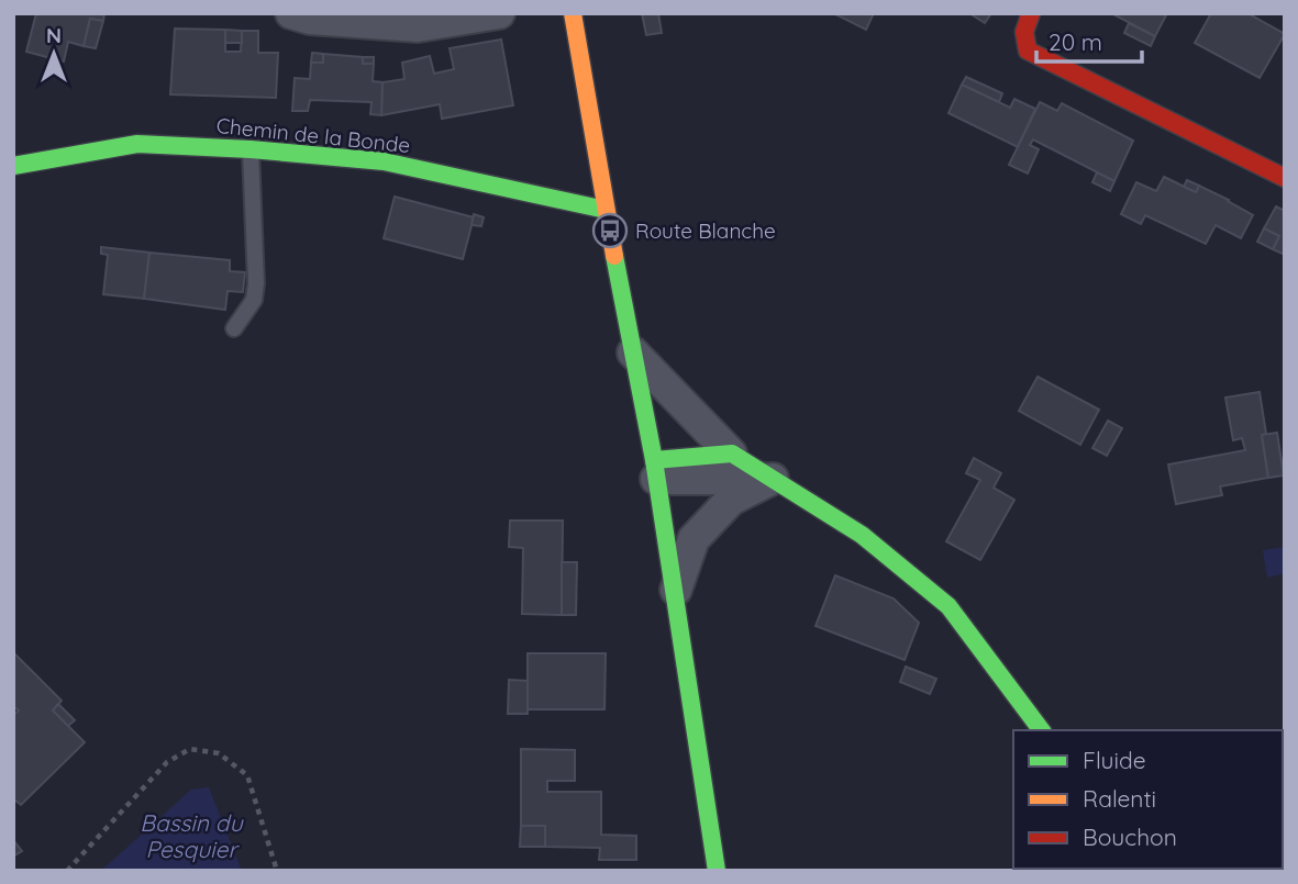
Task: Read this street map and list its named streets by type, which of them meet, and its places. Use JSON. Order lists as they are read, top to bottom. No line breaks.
{"streets":{"street":["Chemin de la Bonde"]},"water":["Bassin du Pesquier"],"places":{"bus stop":["Route Blanche"]},"legend":["Fluide","Ralenti","Bouchon"],"scale_bar":"20 m","north":"top"}
